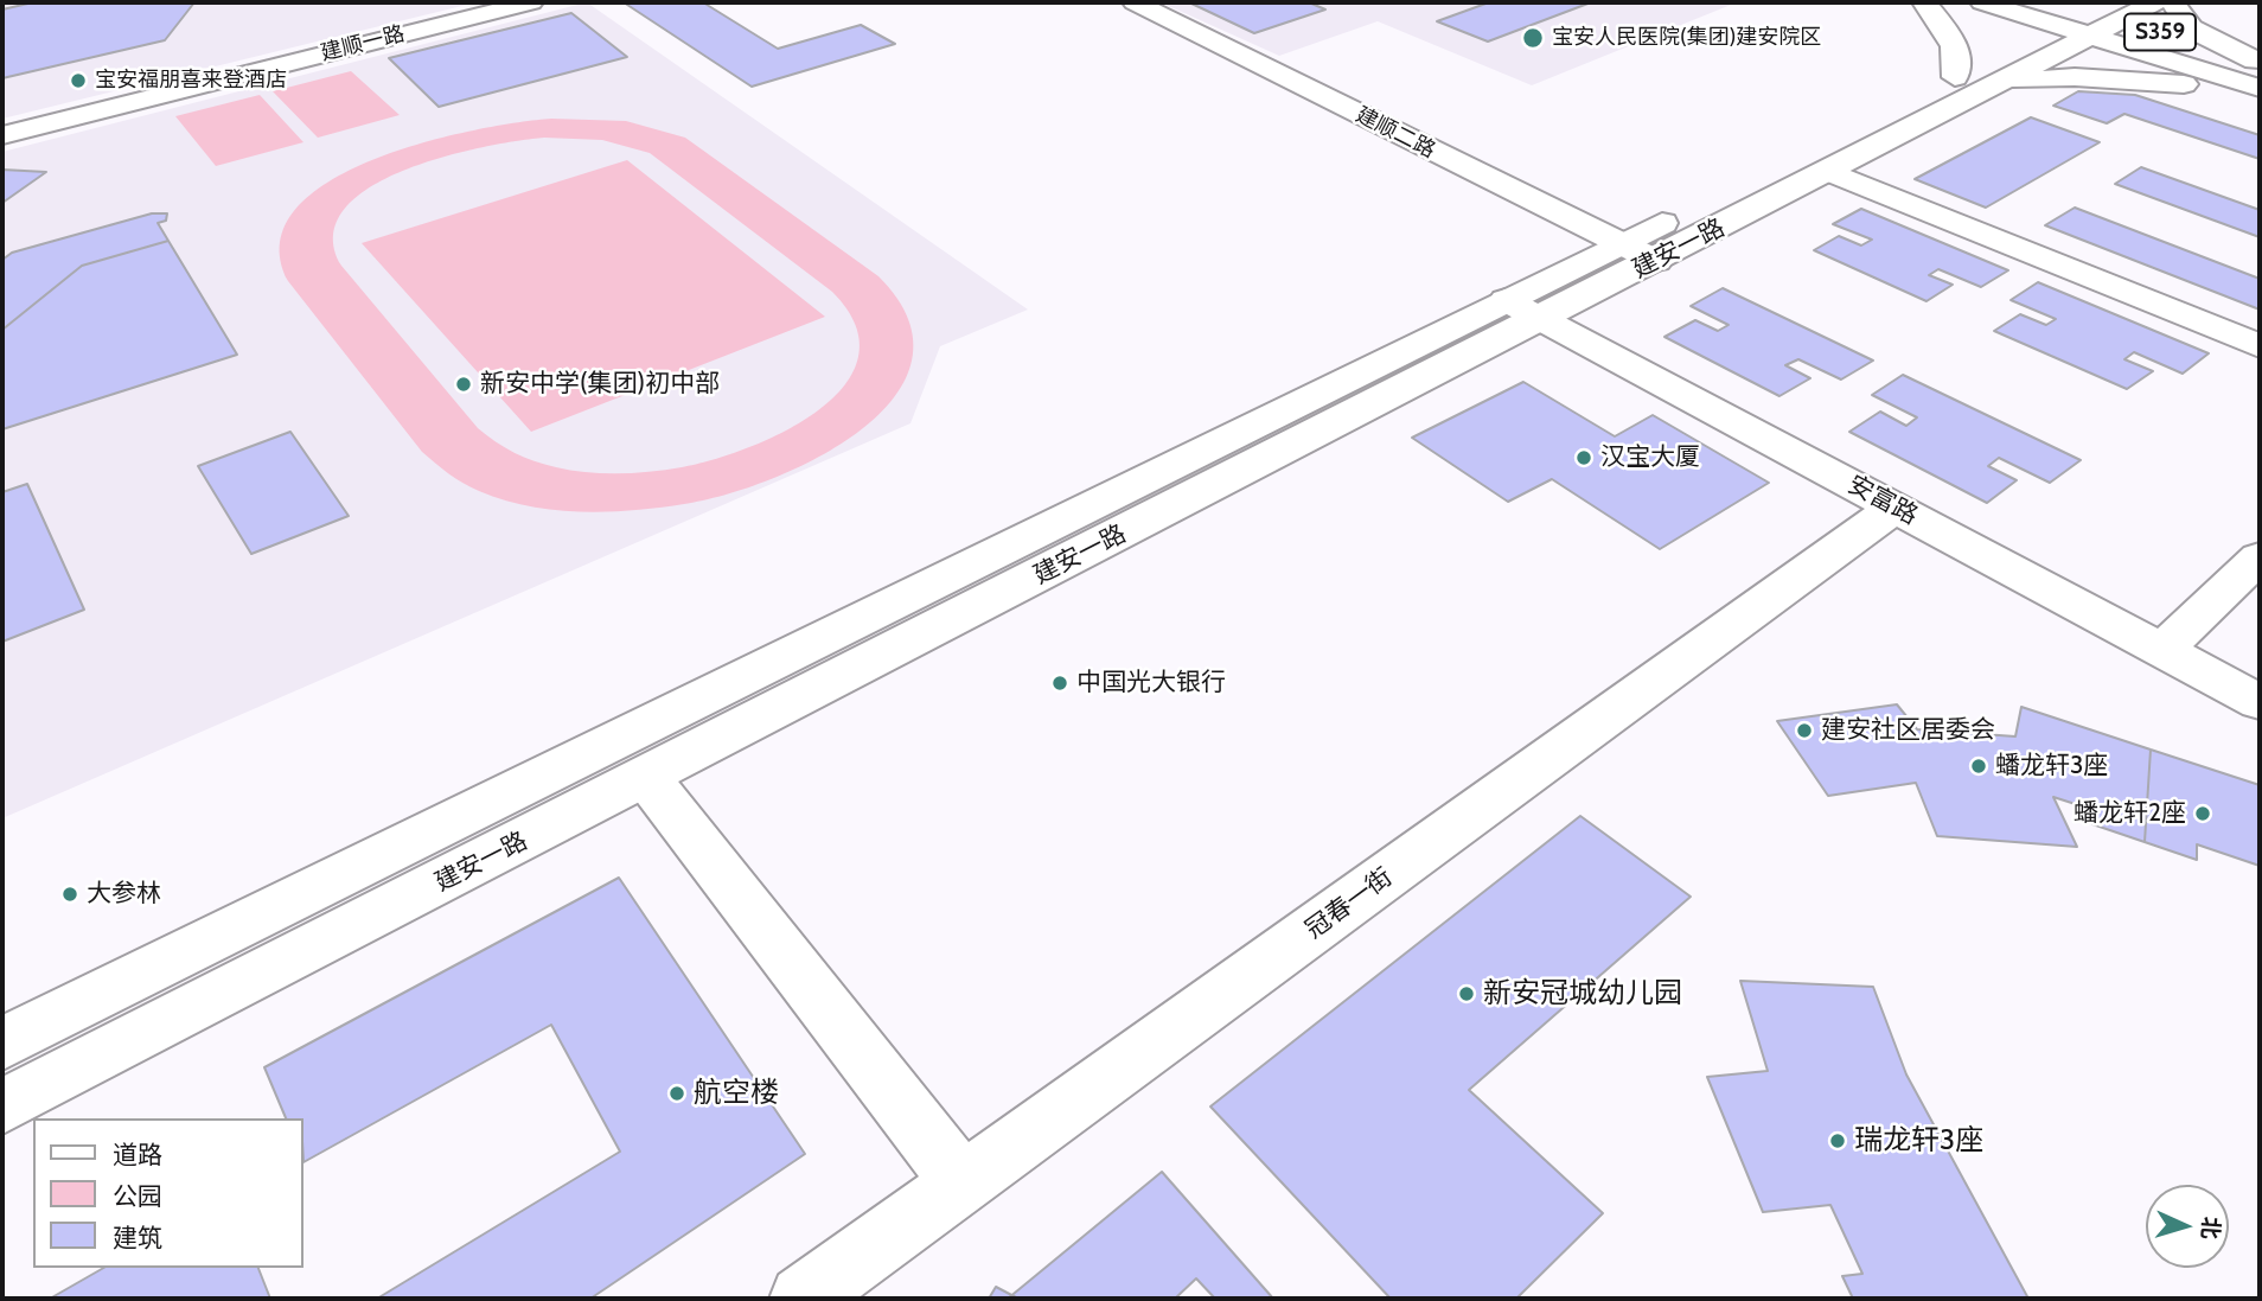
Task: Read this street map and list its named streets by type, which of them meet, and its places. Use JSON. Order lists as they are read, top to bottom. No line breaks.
{"streets":{"main road":["S359","建顺一路","建顺二路","建安一路","安富路","冠春一街"]},"crossings":[["S359","建安一路"],["建顺二路","建安一路"],["建安一路","安富路"],["安富路","冠春一街"]],"places":["宝安人民医院(集团)建安院区","宝安福朋喜来登酒店","新安中学(集团)初中部","汉宝大厦","中国光大银行","建安社区居委会","蟠龙轩3座","蟠龙轩2座","大参林","新安冠城幼儿园","航空楼","瑞龙轩3座"],"legend":["道路","公园","建筑"],"north":"right"}
